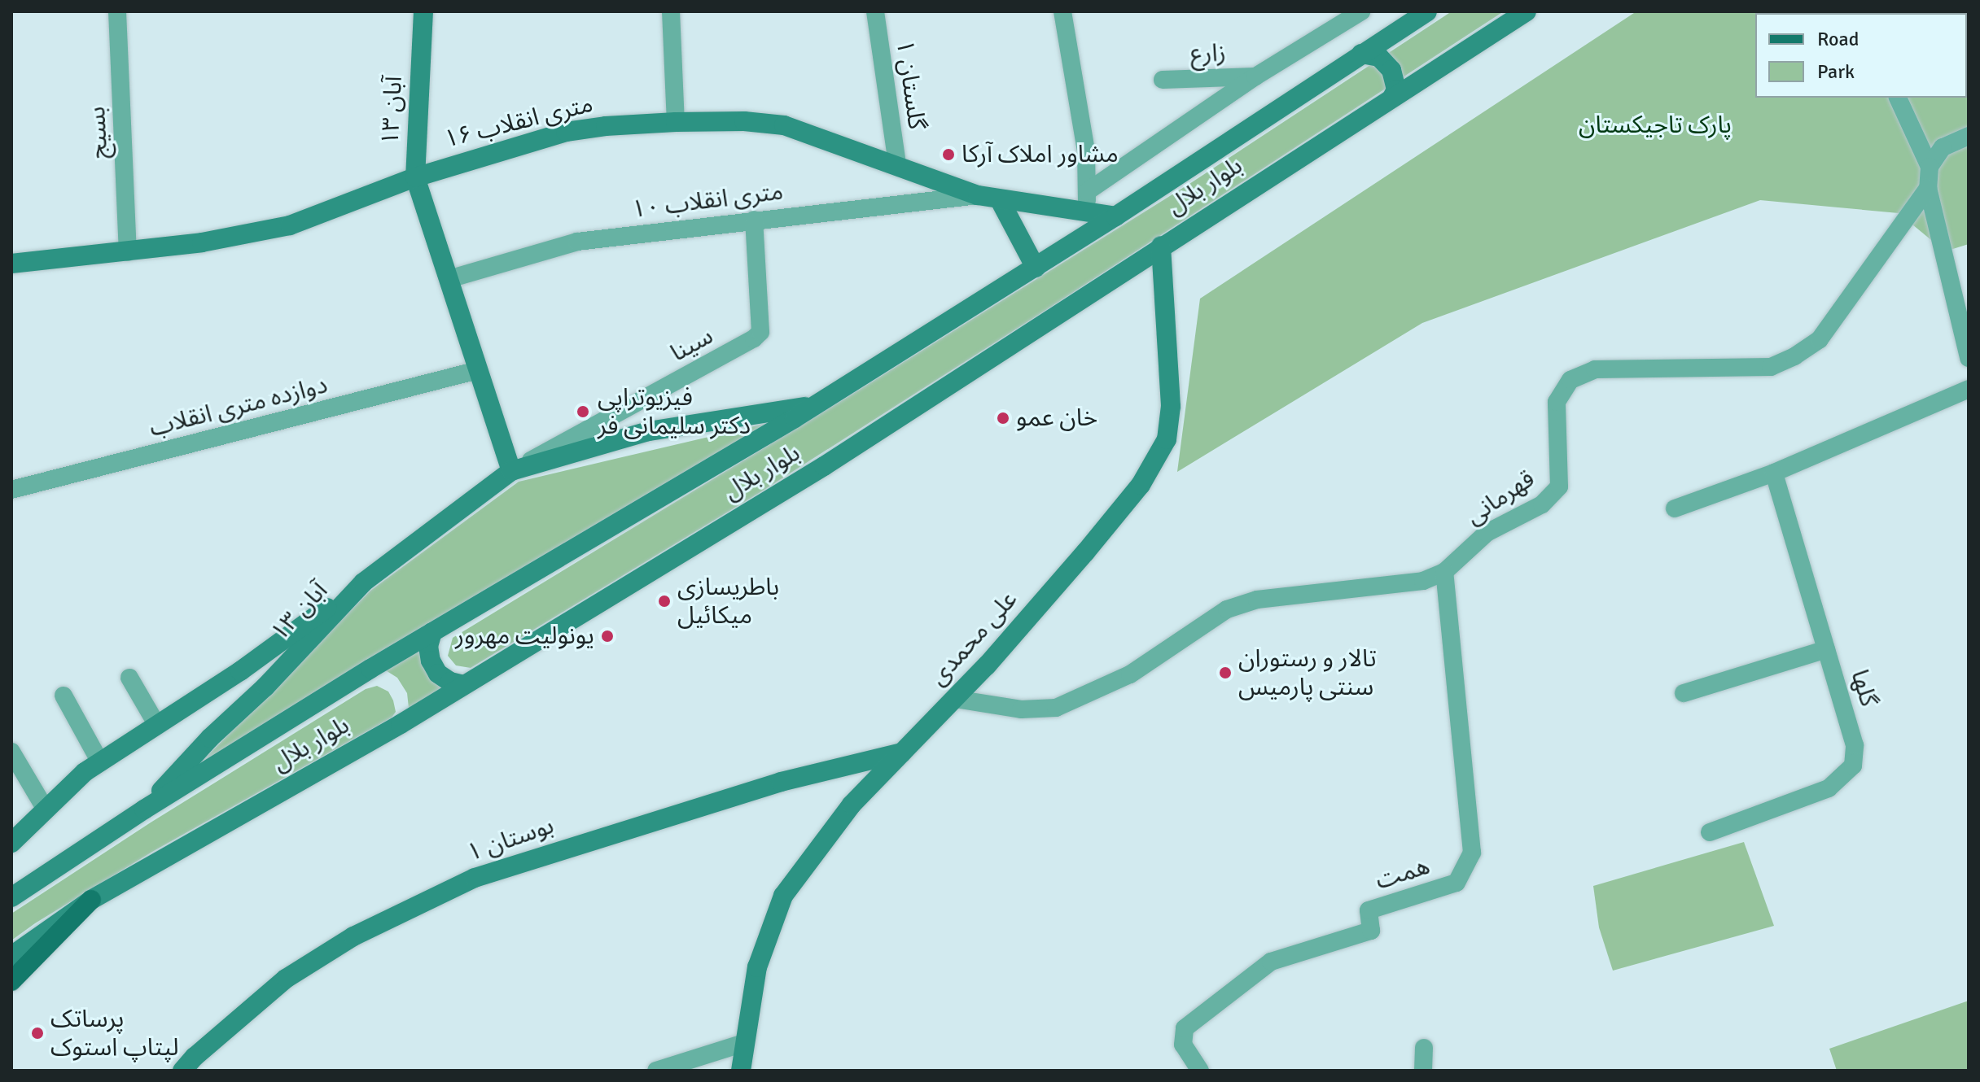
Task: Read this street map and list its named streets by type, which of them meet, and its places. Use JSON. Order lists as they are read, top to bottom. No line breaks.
{"streets":{"street":["زارع","گلستان ۱","۱۳ آبان","۱۶ متری انقلاب","بسیج","بلوار بلال","۱۰ متری انقلاب","سینا","دوازده متری انقلاب","قهرمانی","علی محمدی","گلها","بوستان ۱","همت"]},"crossings":[["گلستان ۱","۱۶ متری انقلاب"],["۱۳ آبان","۱۶ متری انقلاب"],["۱۳ آبان","بلوار بلال"],["۱۳ آبان","۱۰ متری انقلاب"],["۱۳ آبان","سینا"],["۱۳ آبان","دوازده متری انقلاب"],["۱۶ متری انقلاب","بسیج"],["۱۶ متری انقلاب","بلوار بلال"],["۱۶ متری انقلاب","۱۰ متری انقلاب"],["بلوار بلال","علی محمدی"],["۱۰ متری انقلاب","سینا"],["قهرمانی","علی محمدی"],["قهرمانی","همت"],["علی محمدی","بوستان ۱"]],"parks":["پارک تاجیکستان"],"places":["مشاور املاک آرکا","فیزیوتراپی دکتر سلیمانی فر","خان عمو","باطریسازی میکائیل","یونولیت مهرور","تالار و رستوران سنتی پارمیس","پرساتک لپتاپ استوک"],"legend":["Road","Park"]}
